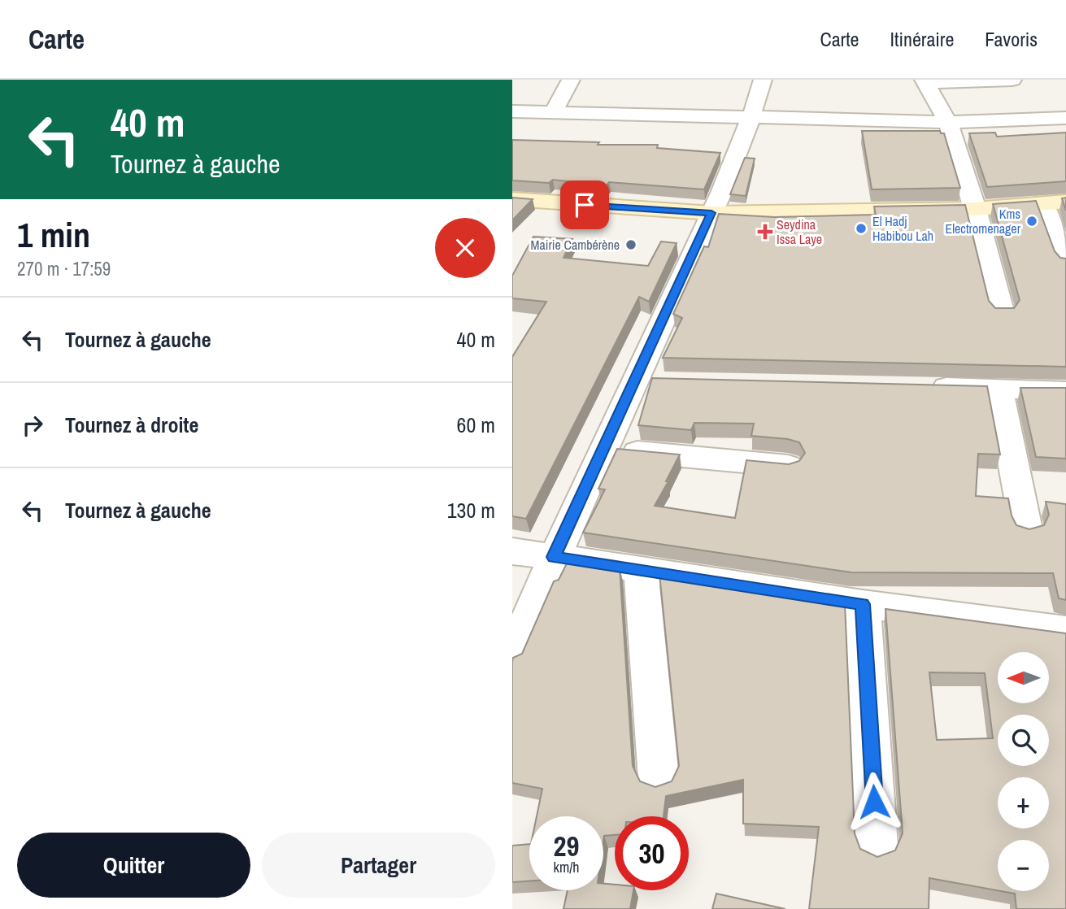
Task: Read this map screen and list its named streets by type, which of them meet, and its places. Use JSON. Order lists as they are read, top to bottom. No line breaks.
{"places":{"other":["Kms Electromenager","El Hadj Habibou Lah","Mairie Cambérène"],"health":["Seydina Issa Laye"]},"north":"left","page":{"header":"Carte","nav":["Carte","Itinéraire","Favoris"],"turn":["40 m","Tournez à gauche"],"heading":["1 min","270 m · 17:59"],"list":[{"name":"Tournez à gauche","value":"40 m"},{"name":"Tournez à droite","value":"60 m"},{"name":"Tournez à gauche","value":"130 m"}],"map_buttons":["+","−"],"speed":"29 km/h","limit":"30","buttons":["Quitter","Partager"]}}
